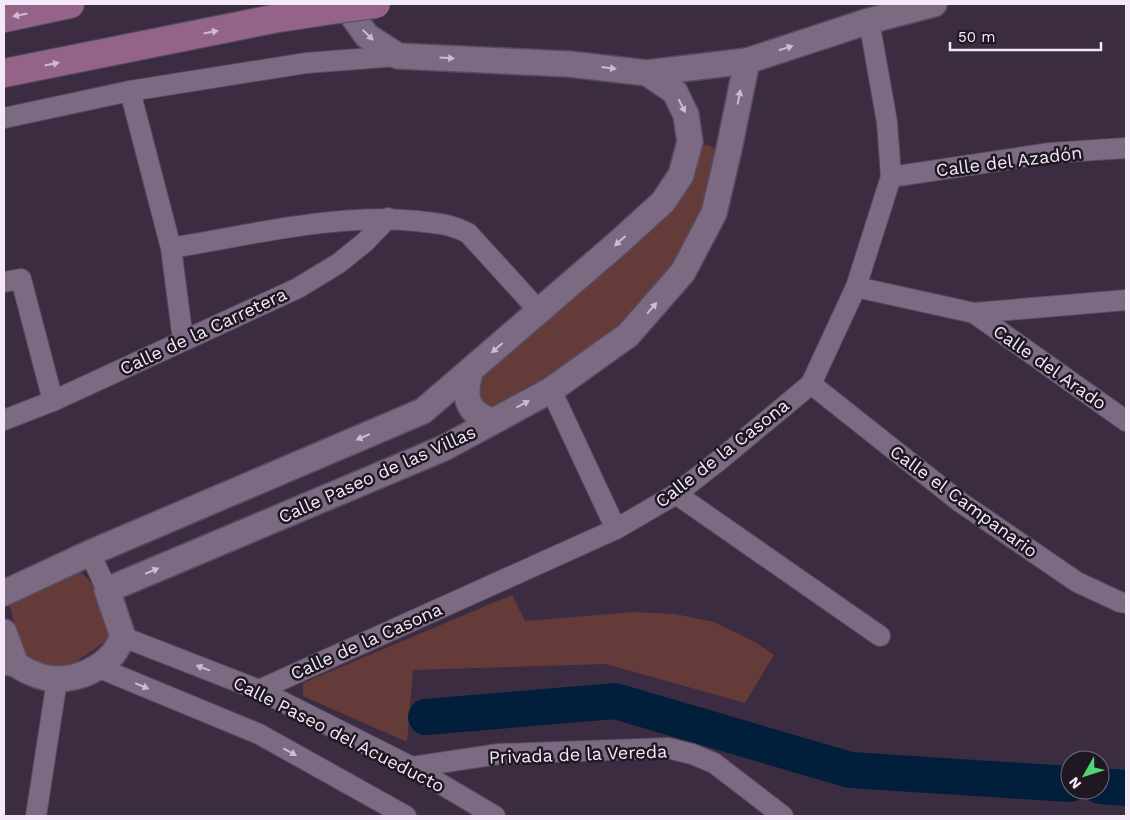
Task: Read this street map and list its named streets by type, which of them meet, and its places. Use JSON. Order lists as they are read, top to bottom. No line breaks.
{"streets":{"street":["Calle del Azadón","Calle de la Carretera","Calle del Arado","Calle de la Casona","Calle Paseo de las Villas","Calle el Campanario","Calle Paseo del Acueducto","Privada de la Vereda"]},"crossings":[["Calle del Azadón","Calle de la Casona"],["Calle del Arado","Calle de la Casona"],["Calle de la Casona","Calle el Campanario"],["Calle de la Casona","Calle Paseo del Acueducto"],["Calle Paseo del Acueducto","Privada de la Vereda"]],"scale_bar":"50 m","north":"bottom left"}
